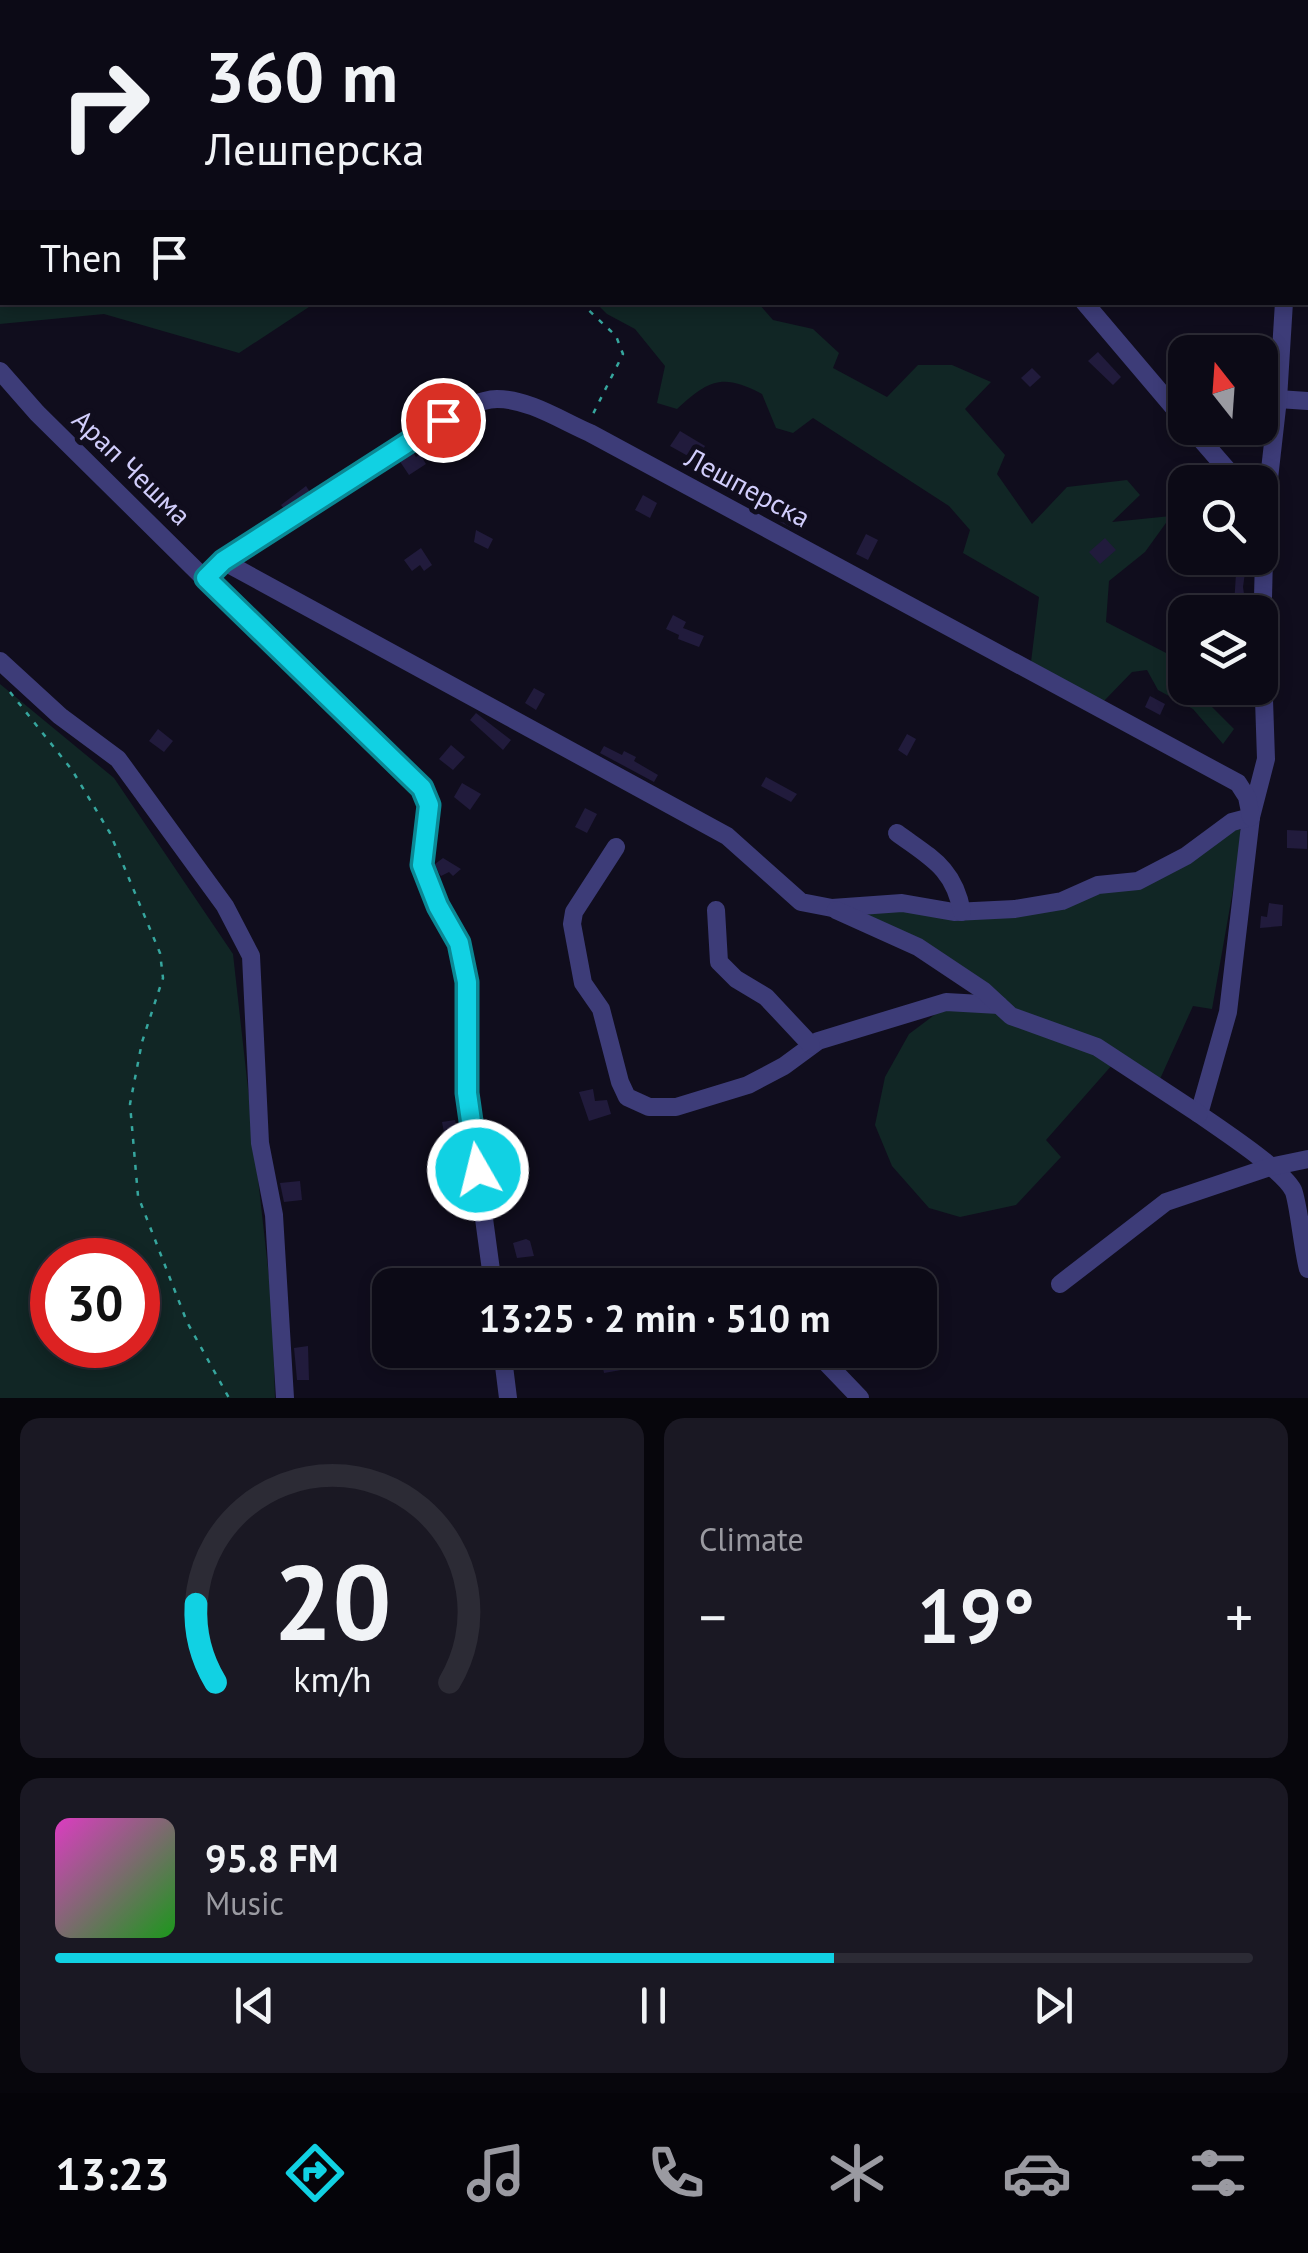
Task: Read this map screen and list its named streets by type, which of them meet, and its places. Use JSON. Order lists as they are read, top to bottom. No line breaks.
{"streets":{"street":["Арап Чешма","Лешперска"]},"crossings":[["Арап Чешма","Лешперска"]],"north":"top","page":{"turn":["360 m","Лешперска"],"then":"Then","limit":"30","trip":"13:25 · 2 min · 510 m","tile":"Climate","heat":["−","19°","+"],"song":["95.8 FM","Music"],"tabs":"13:23","gauge":["20","km/h"]}}
